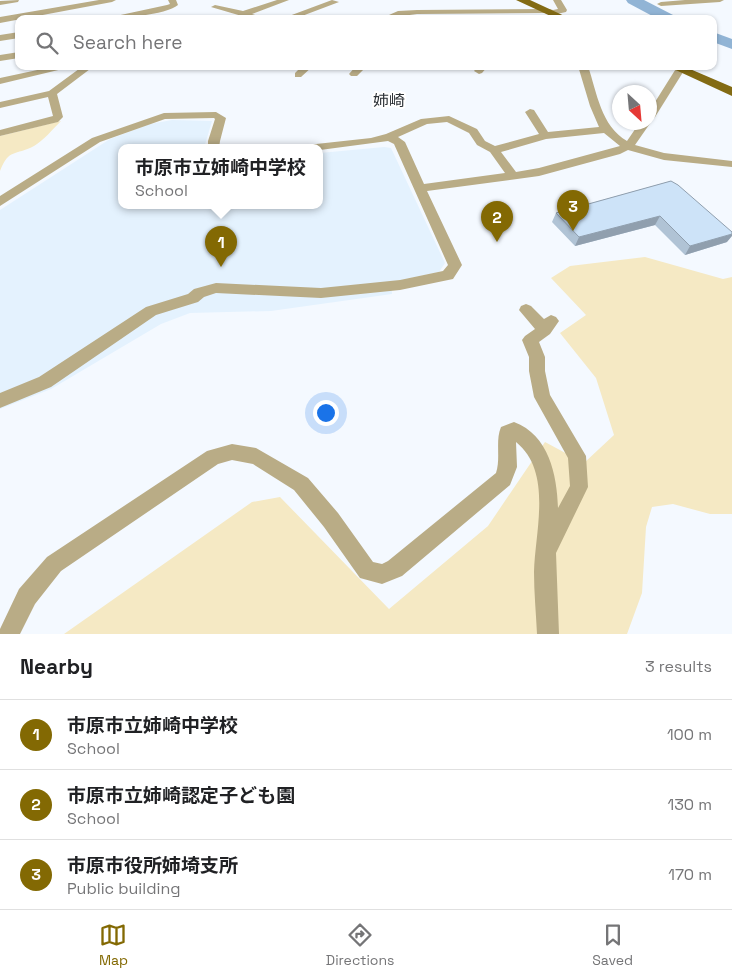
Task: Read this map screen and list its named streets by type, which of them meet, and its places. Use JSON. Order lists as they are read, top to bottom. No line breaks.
{"districts":["姉崎"],"north":"bottom right","page":{"search":"Search here","popup":["市原市立姉崎中学校","School"],"pins":["3","2","1"],"heading":["Nearby","3 results"],"list":[{"mark":"1","name":"市原市立姉崎中学校","note":"School","value":"100 m"},{"mark":"2","name":"市原市立姉崎認定子ども園","note":"School","value":"130 m"},{"mark":"3","name":"市原市役所姉埼支所","note":"Public building","value":"170 m"}],"nav":["Map","Directions","Saved"]}}
